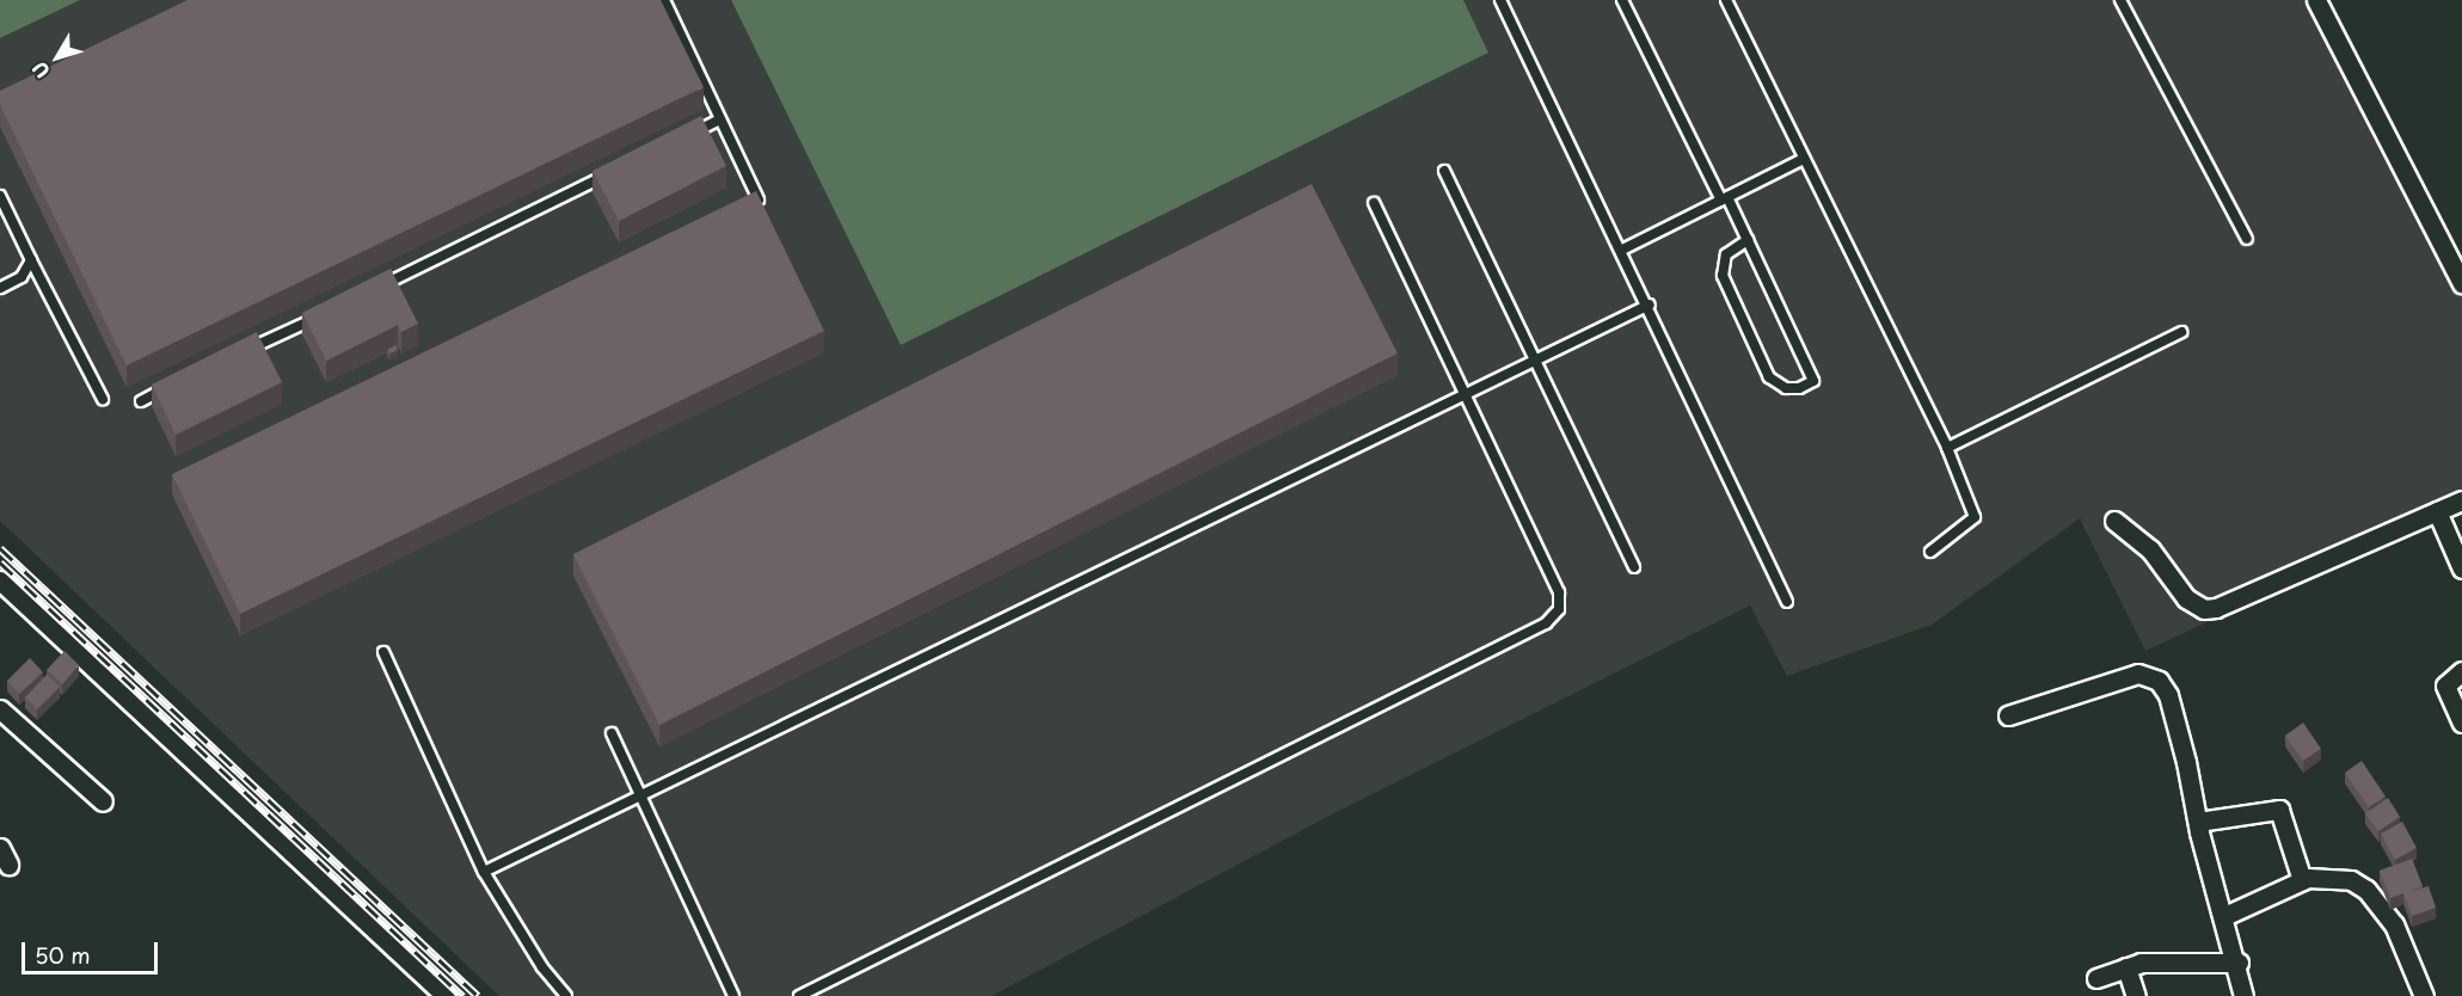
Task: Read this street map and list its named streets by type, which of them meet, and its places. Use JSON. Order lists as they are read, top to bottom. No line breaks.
{"scale_bar":"50 m","north":"bottom left"}
